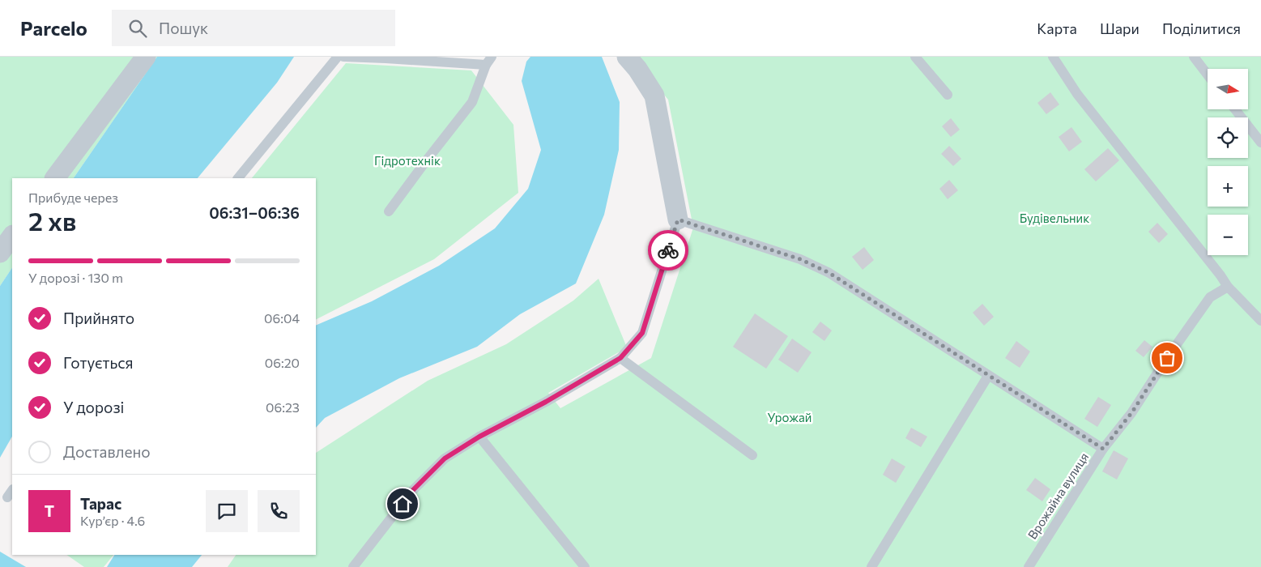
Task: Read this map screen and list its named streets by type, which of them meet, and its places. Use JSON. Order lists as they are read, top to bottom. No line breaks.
{"streets":{"lane":["Врожайна вулиця"]},"parks":["Гідротехнік","Будівельник","Урожай"],"north":"right","page":{"header":"Parcelo","search":"Пошук","nav":["Карта","Шари","Поділитися"],"map_buttons":["+","−"],"heading":["2 хв","Прибуде через","06:31–06:36"],"panel":["Тарас","Кур’єр · 4.6"],"bar":"У дорозі · 130 m","list":[["Прийнято","06:04"],["Готується","06:20"],["У дорозі","06:23"],"Доставлено"],"round":"Т"}}
